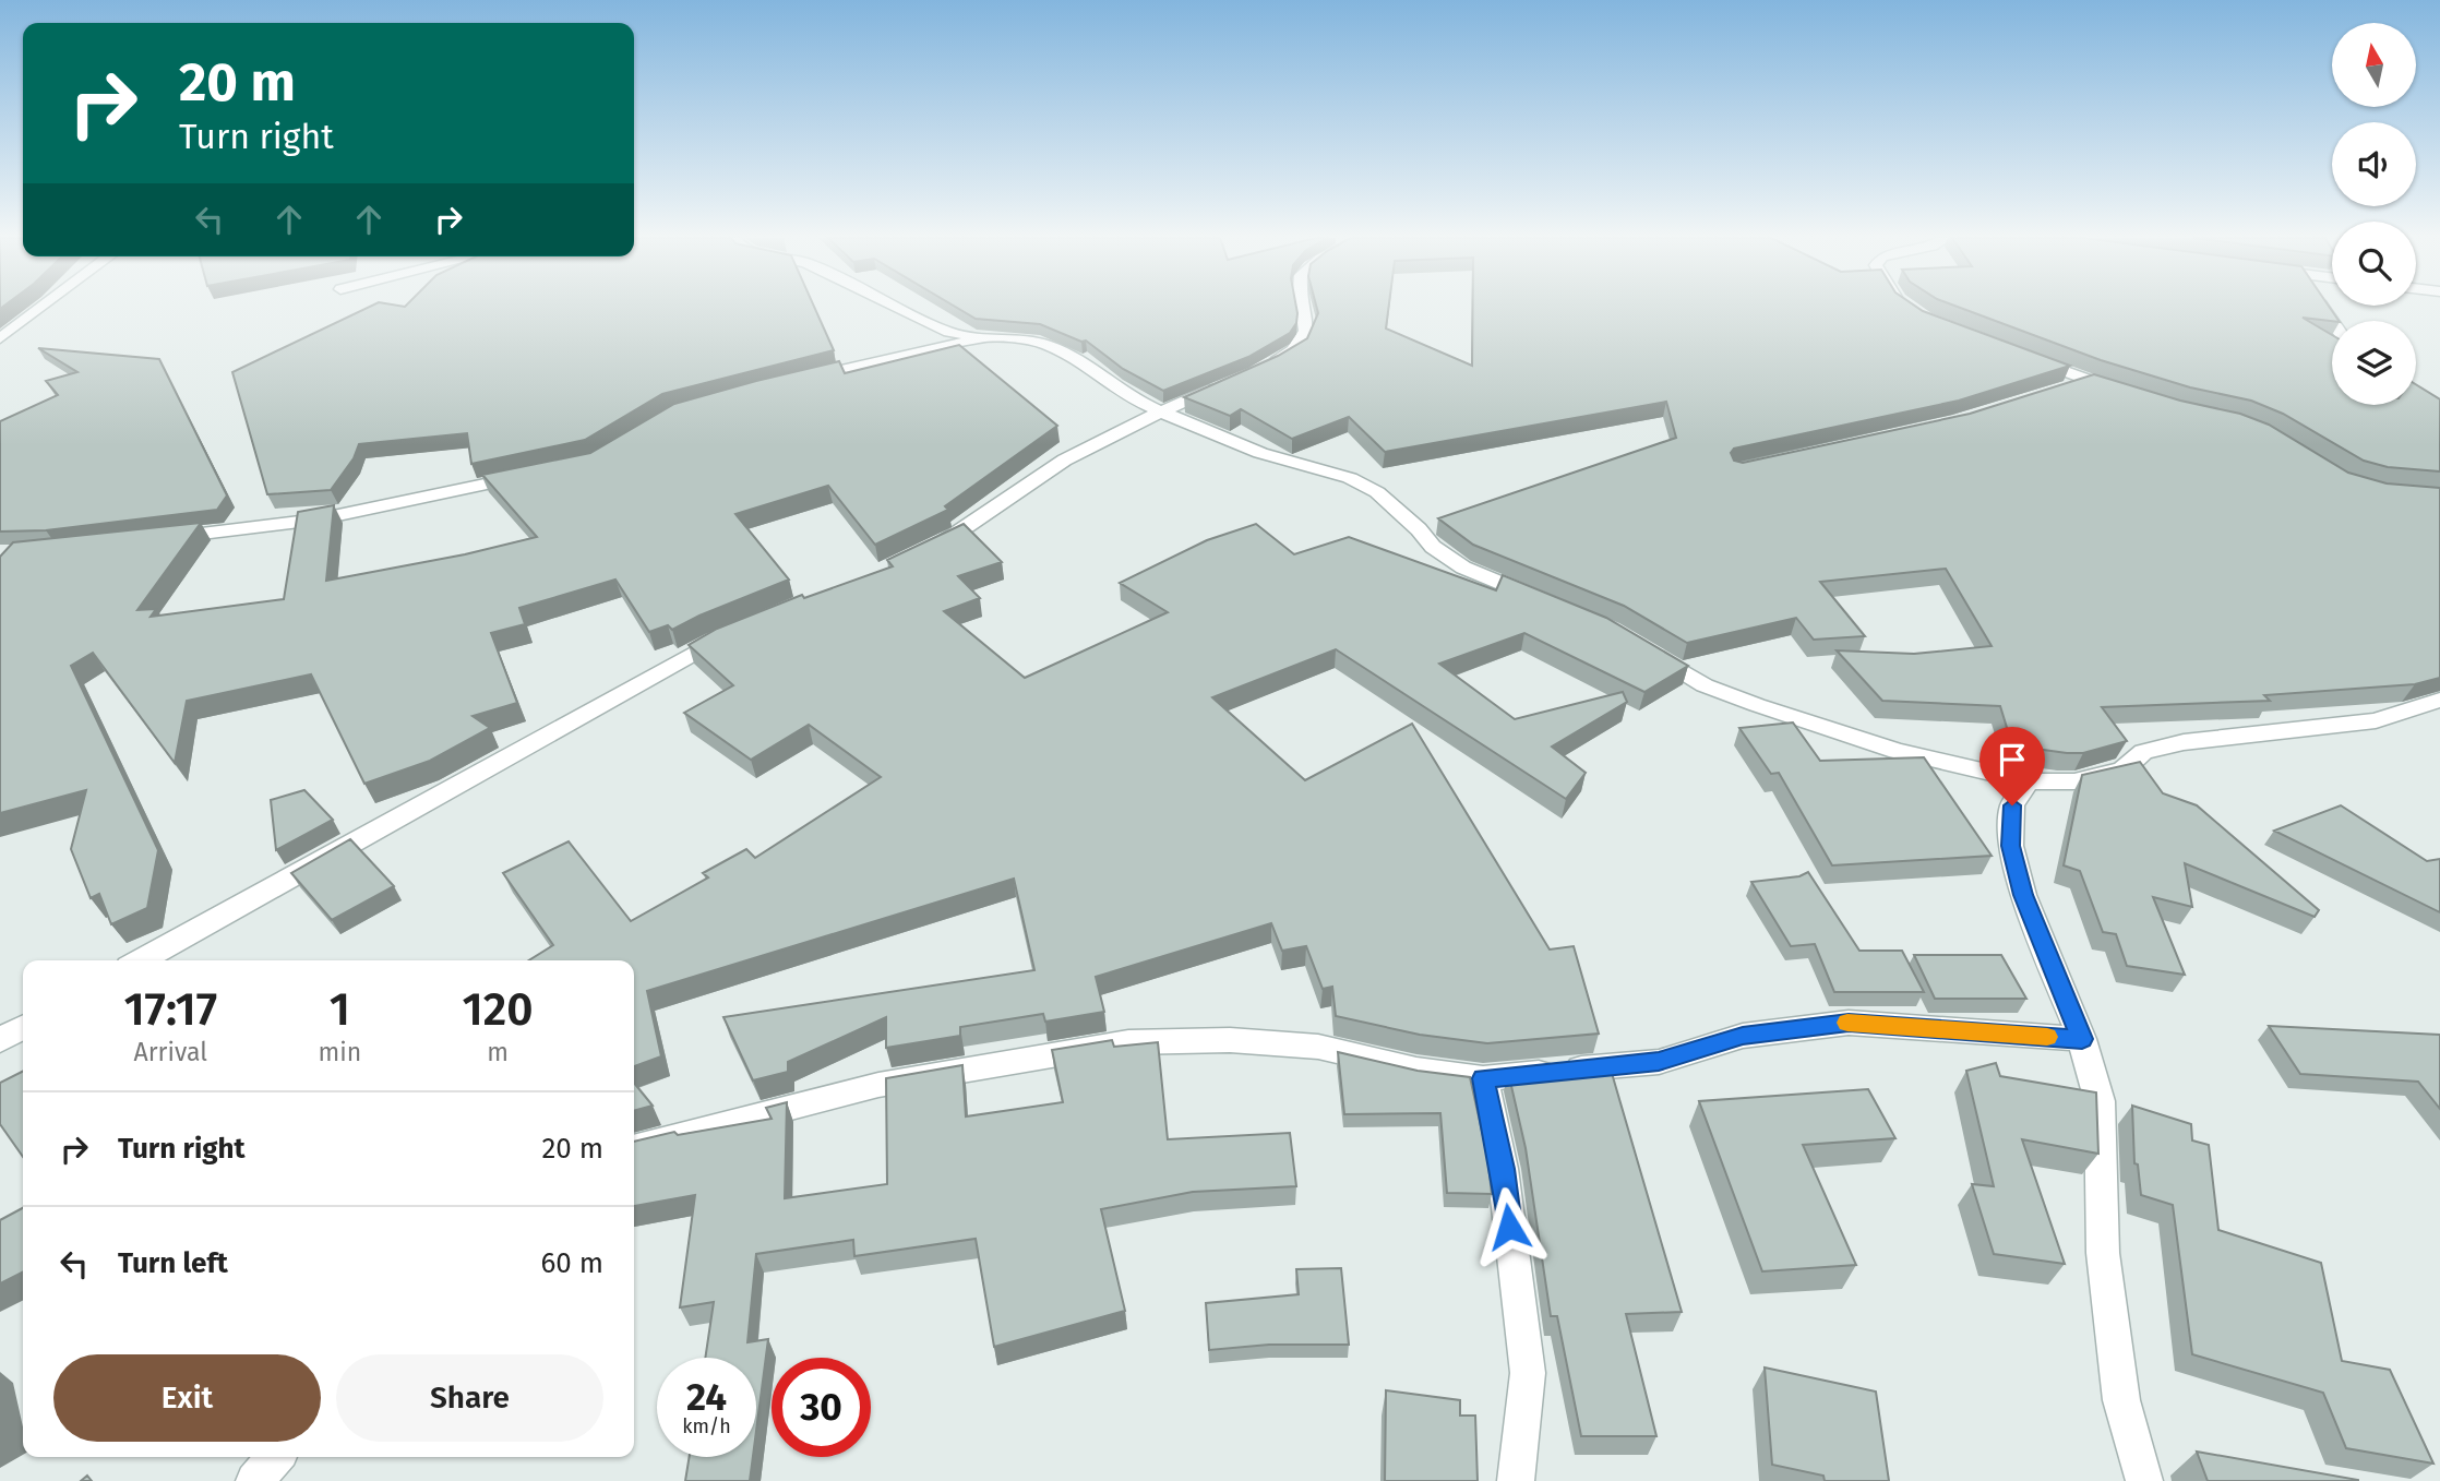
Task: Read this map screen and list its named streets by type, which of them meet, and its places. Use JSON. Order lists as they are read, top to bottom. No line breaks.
{"north":"top","page":{"turn":["20 m","Turn right"],"eta":["17:17","Arrival","1","min","120","m"],"list":[{"name":"Turn right","value":"20 m"},{"name":"Turn left","value":"60 m"}],"buttons":["Exit","Share"],"speed":"24 km/h","limit":"30"}}
